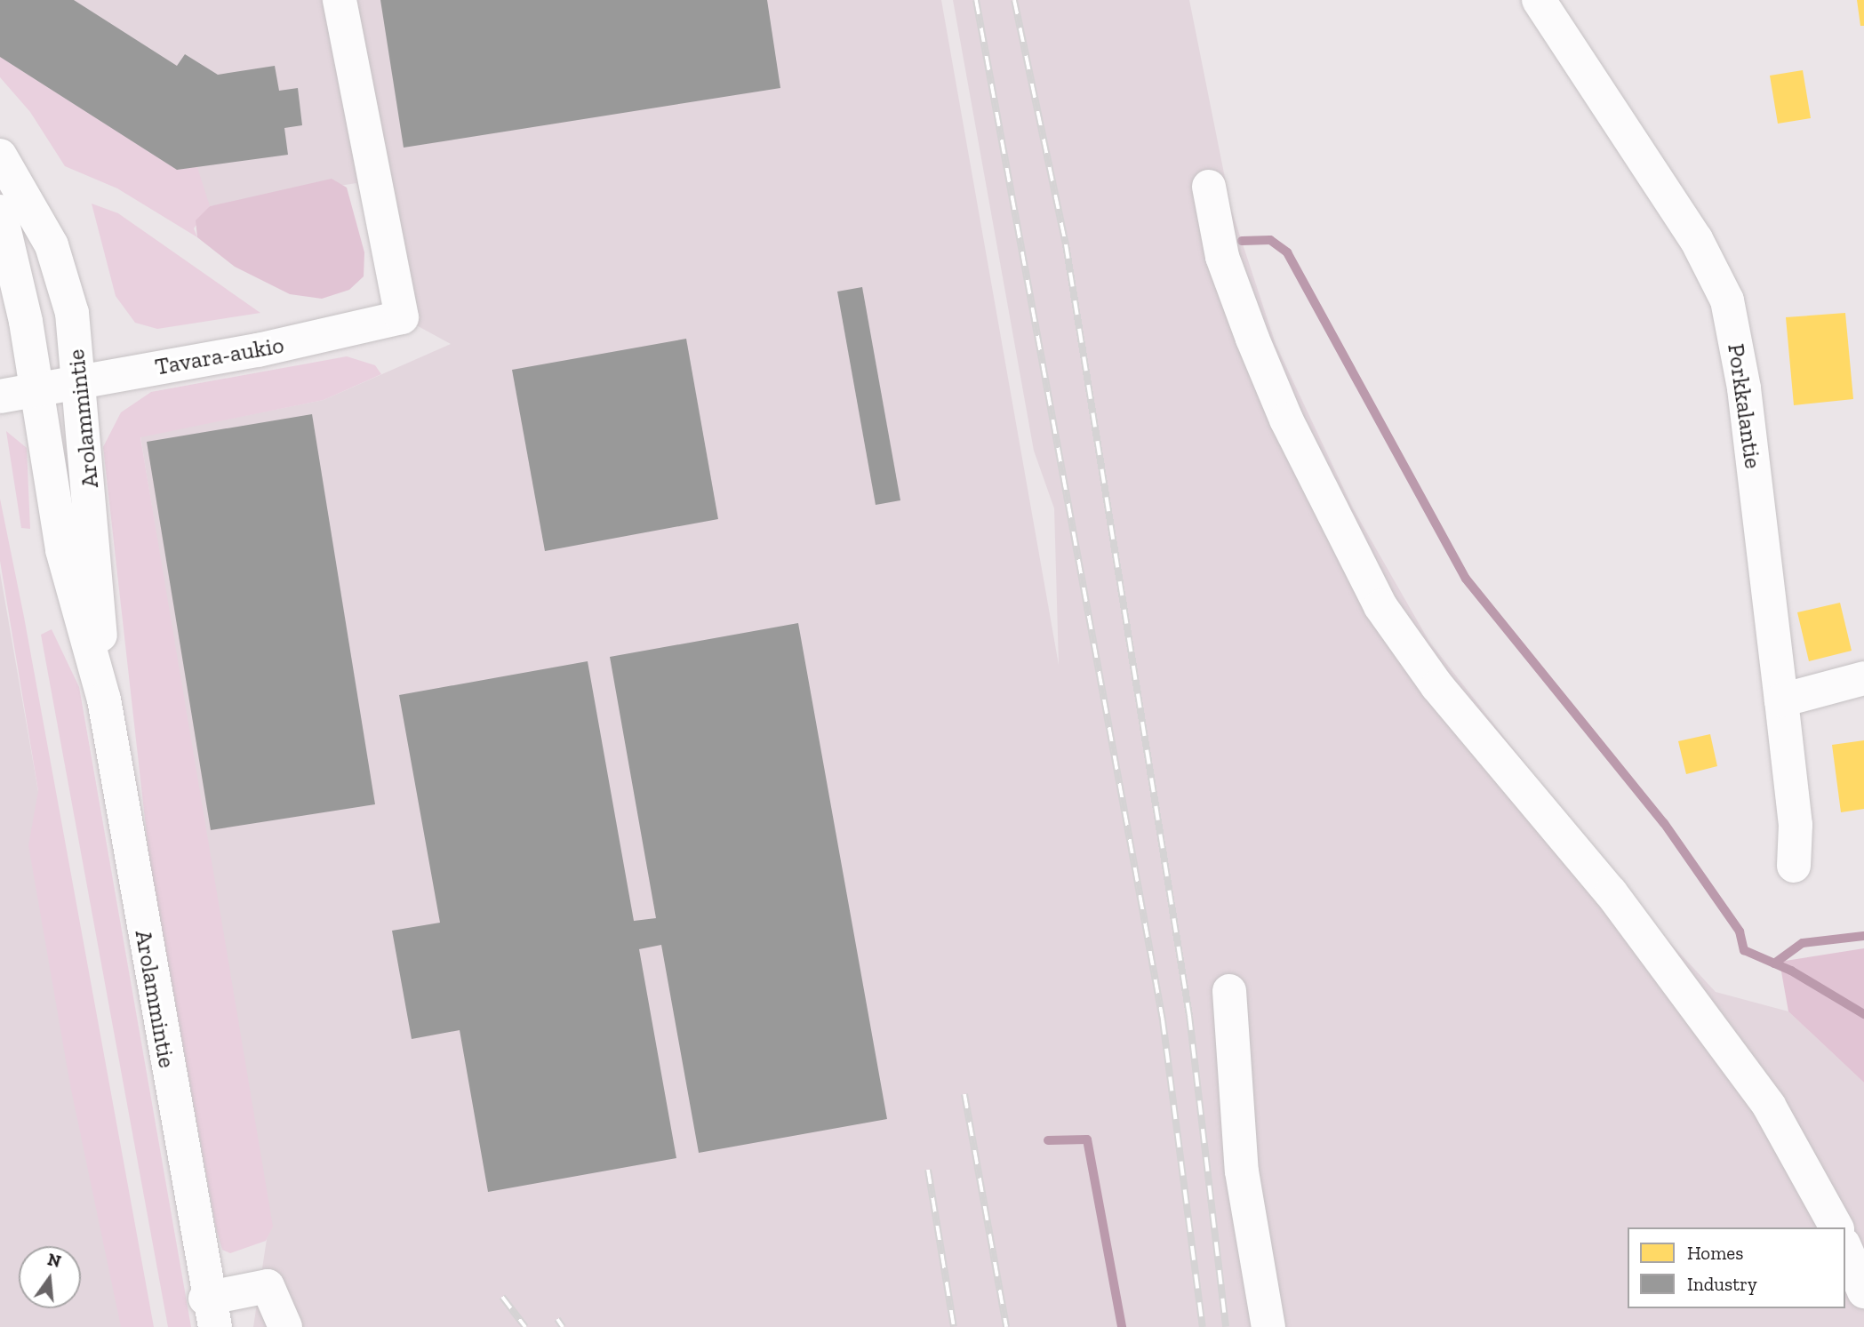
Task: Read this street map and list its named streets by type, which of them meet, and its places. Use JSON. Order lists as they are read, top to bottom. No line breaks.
{"streets":{"street":["Tavara-aukio","Porkkalantie","Arolammintie"]},"crossings":[["Tavara-aukio","Arolammintie"]],"legend":["Homes","Industry"],"north":"top"}
